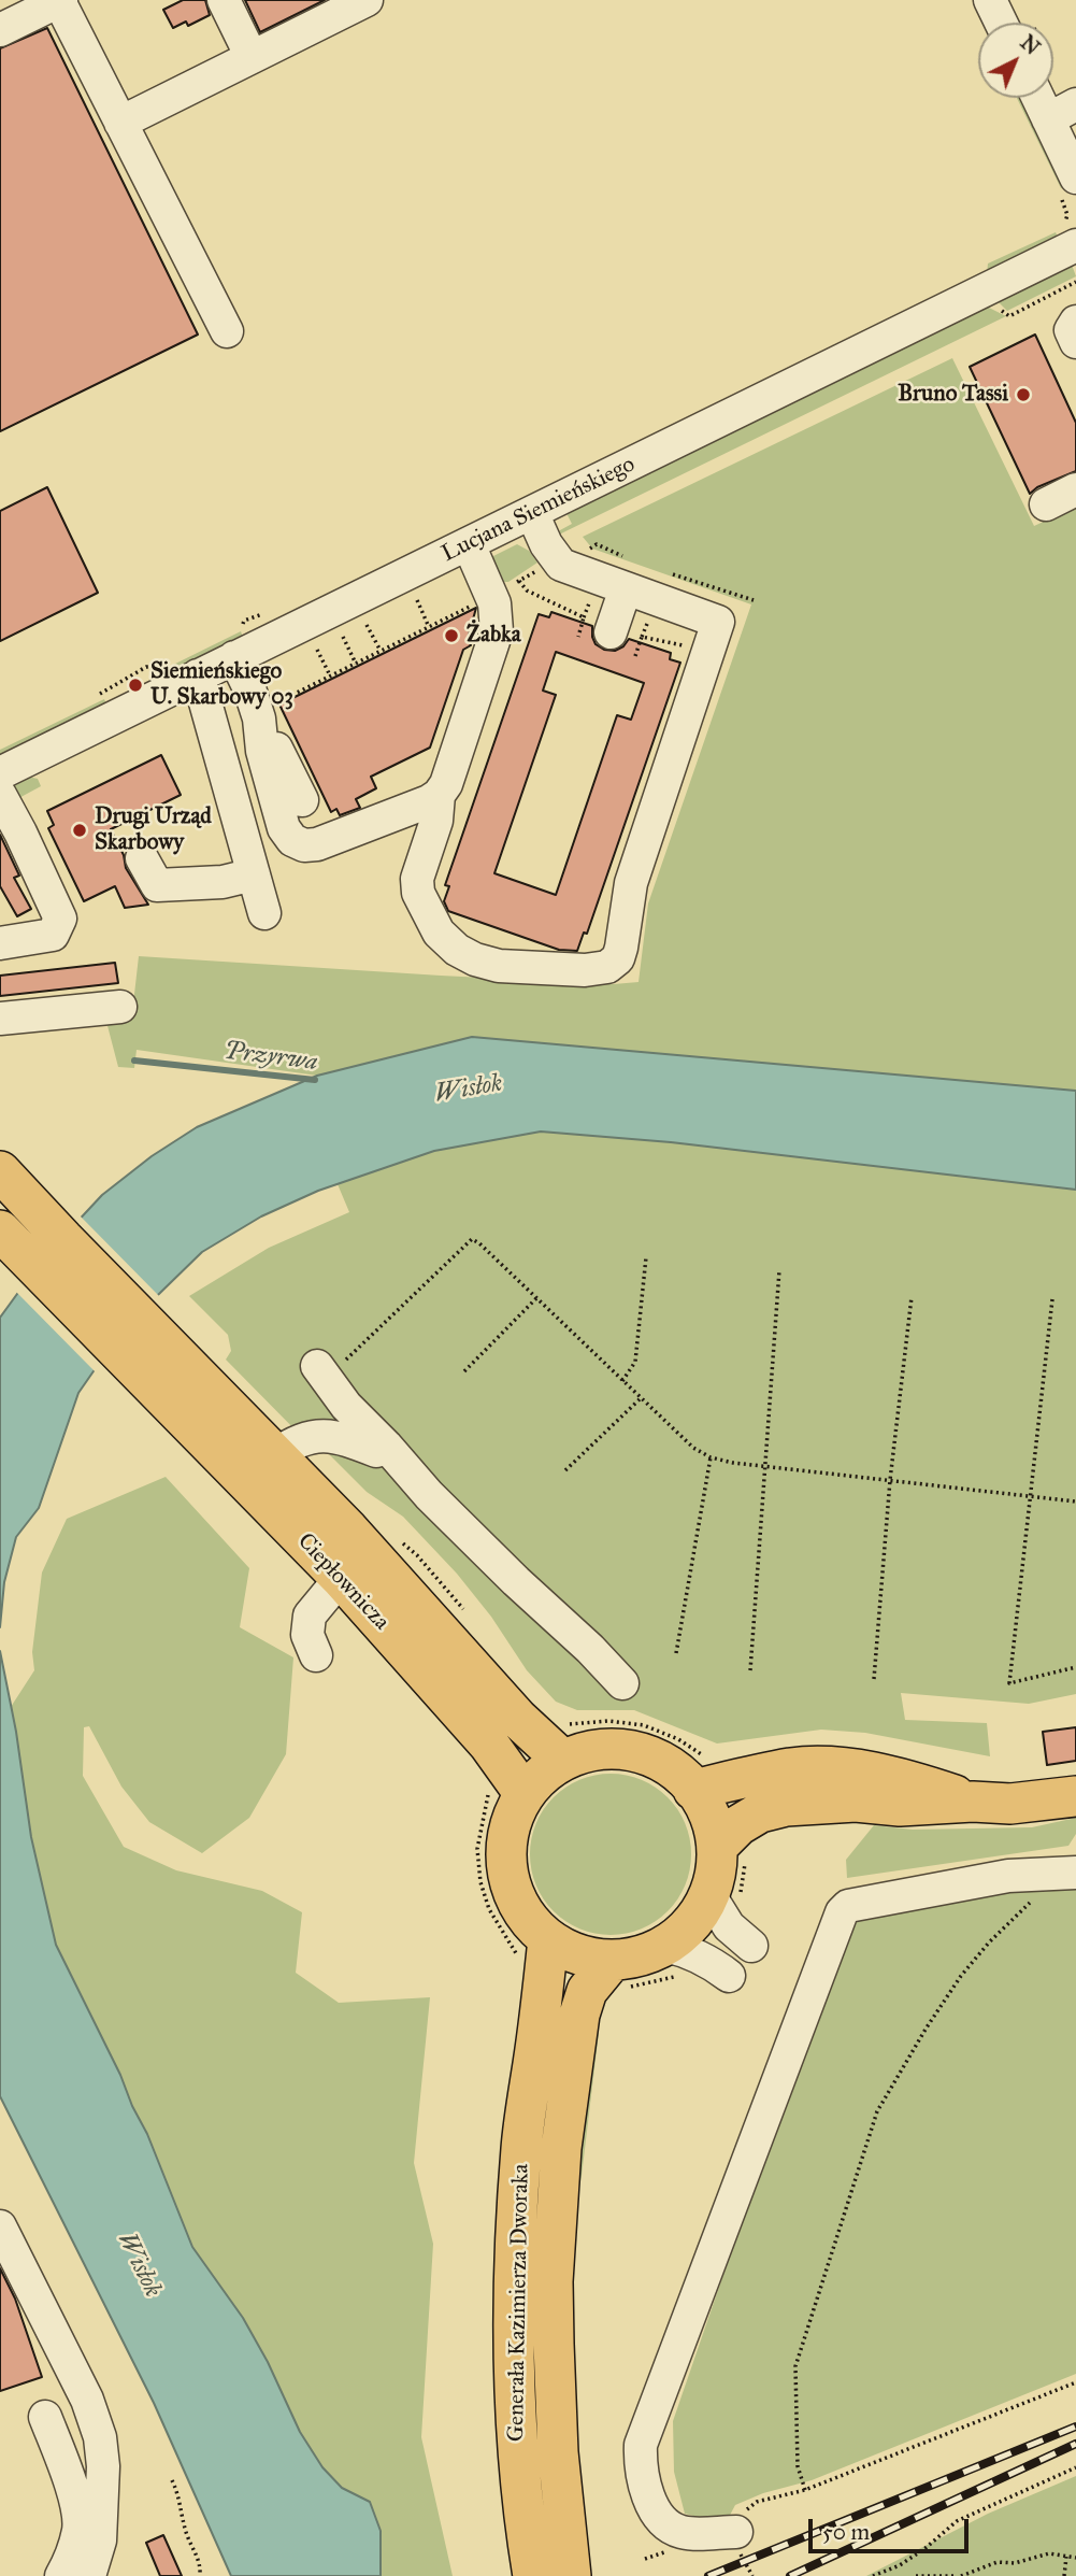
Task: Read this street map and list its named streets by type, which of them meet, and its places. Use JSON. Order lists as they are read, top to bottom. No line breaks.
{"streets":{"main road":["Ciepłownicza","Generała Kazimierza Dworaka"],"street":["Lucjana Siemieńskiego"]},"crossings":[["Ciepłownicza","Generała Kazimierza Dworaka"]],"water":["Przyrwa","Wisłok"],"places":["Bruno Tassi","Żabka","Siemieńskiego U. Skarbowy 03","Drugi Urząd Skarbowy"],"scale_bar":"50 m","north":"top right"}
